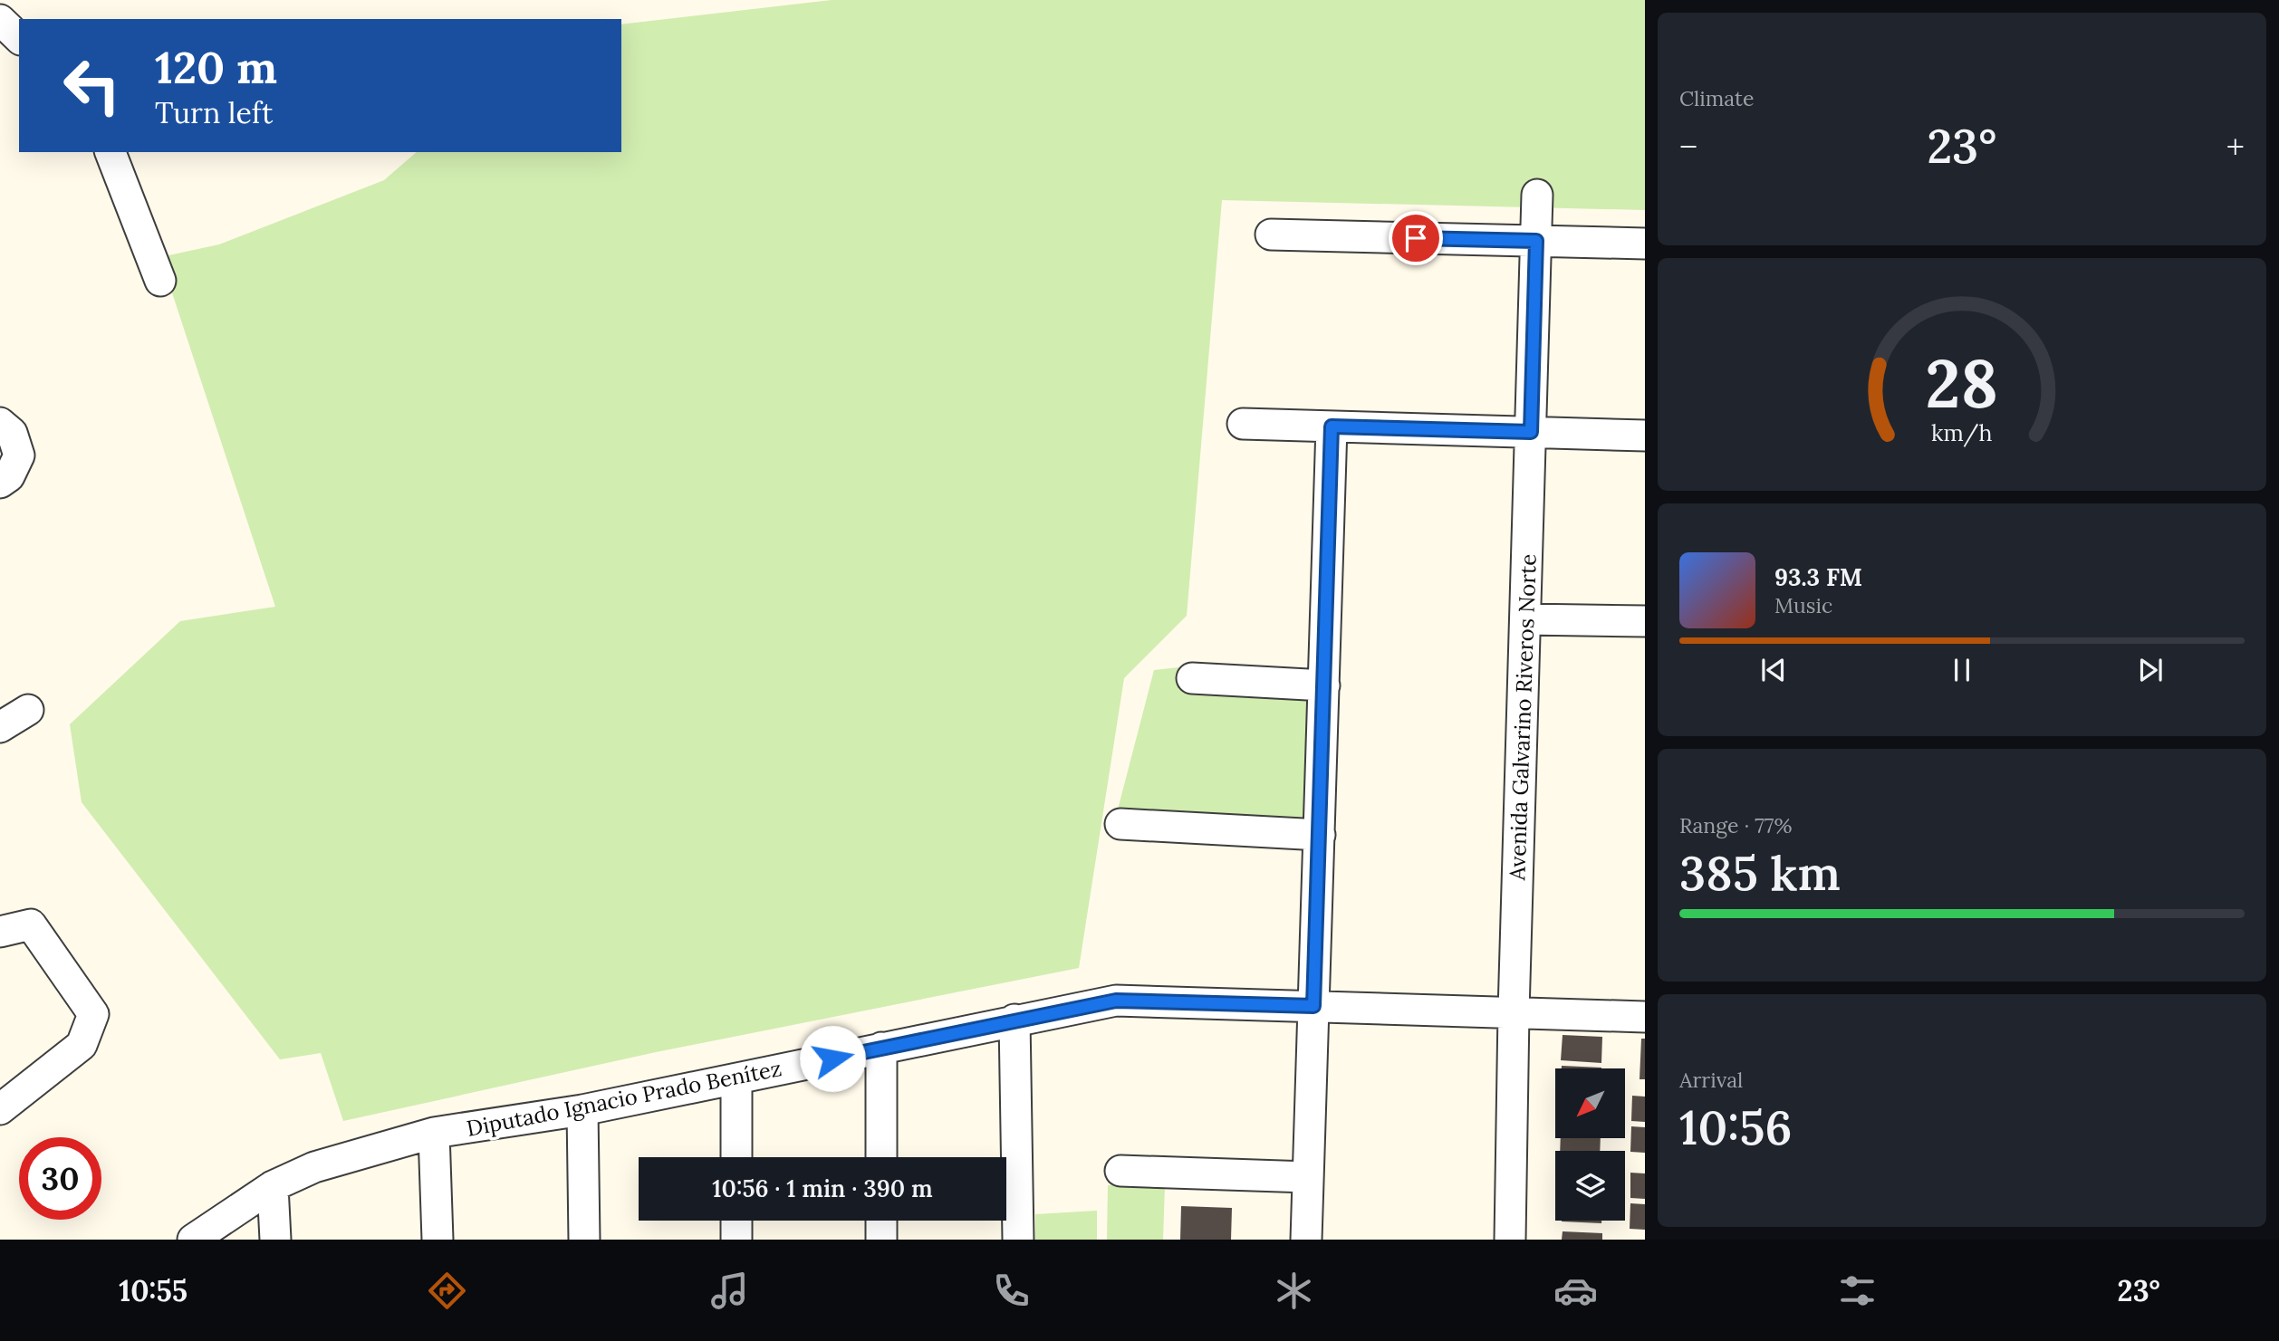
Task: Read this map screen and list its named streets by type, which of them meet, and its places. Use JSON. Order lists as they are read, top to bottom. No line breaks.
{"streets":{"street":["Avenida Galvarino Riveros Norte","Diputado Ignacio Prado Benítez"]},"crossings":[["Avenida Galvarino Riveros Norte","Diputado Ignacio Prado Benítez"]],"north":"bottom left","page":{"tile":["Climate",["Range · 77%","385 km"],["Arrival","10:56"]],"turn":["120 m","Turn left"],"heat":["−","23°","+"],"song":["93.3 FM","Music"],"limit":"30","trip":"10:56 · 1 min · 390 m","tabs":["10:55","23°"],"gauge":["28","km/h"]}}
